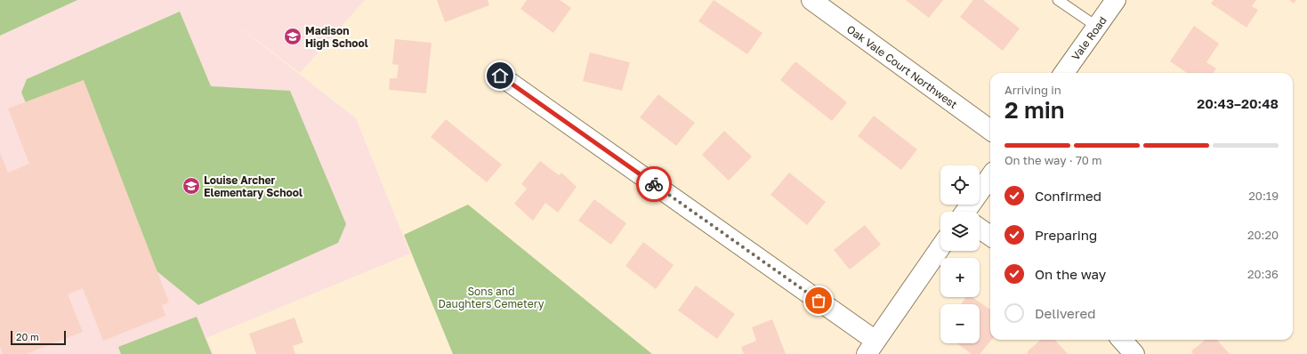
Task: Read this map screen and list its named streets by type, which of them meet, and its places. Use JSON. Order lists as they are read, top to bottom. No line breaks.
{"streets":{"street":["Vale Road","Oak Vale Court Northwest"]},"parks":["Sons and Daughters Cemetery"],"places":{"school or university":["Madison High School","Louise Archer Elementary School"]},"scale_bar":"20 m","page":{"heading":["2 min","Arriving in","20:43–20:48"],"bar":"On the way · 70 m","map_buttons":["+","−"],"list":[["Confirmed","20:19"],["Preparing","20:20"],["On the way","20:36"],"Delivered"],"scale":"20 m"}}
